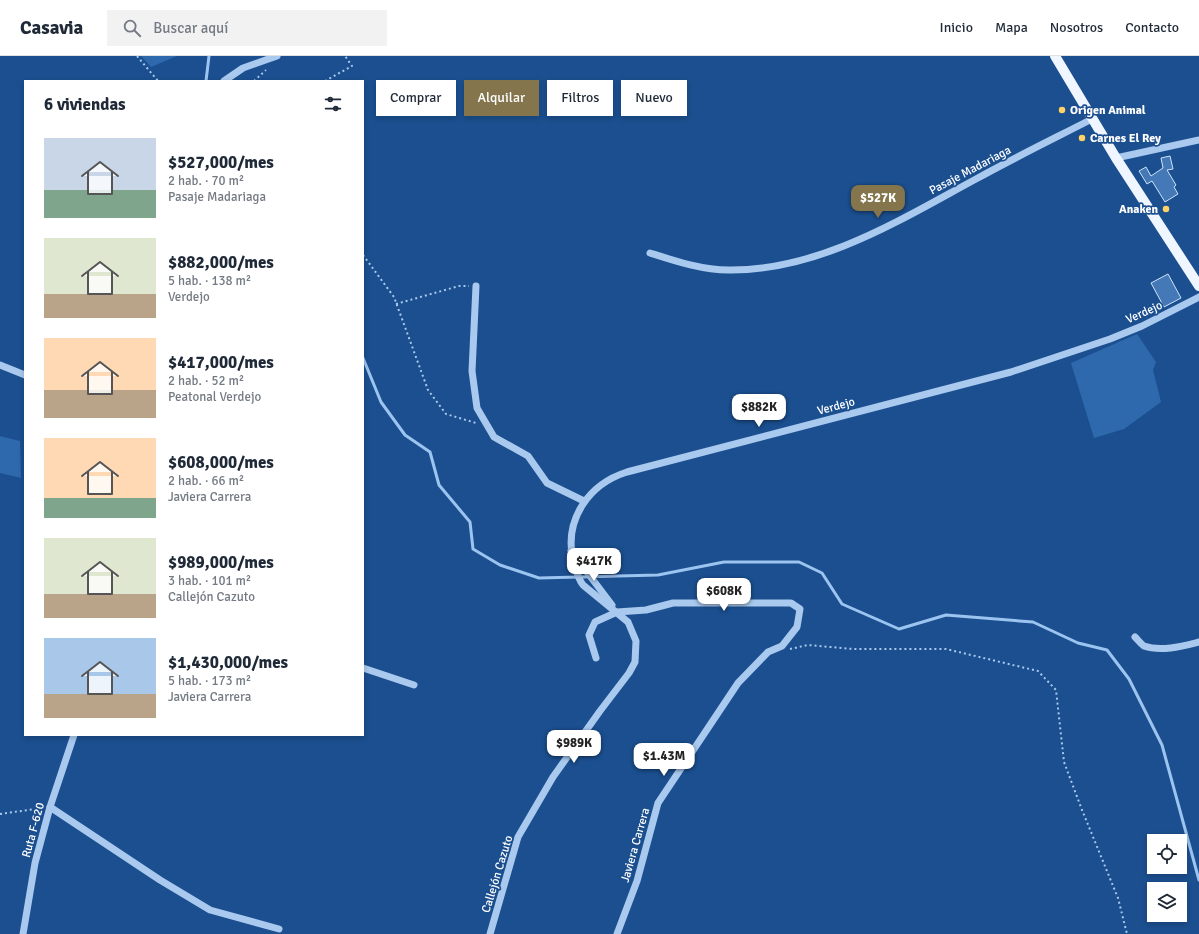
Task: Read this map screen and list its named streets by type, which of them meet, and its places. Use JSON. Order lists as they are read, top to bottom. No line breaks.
{"streets":{"street":["Pasaje Madariaga","Verdejo","Ruta F-620","Javiera Carrera","Callejón Cazuto"]},"crossings":[["Verdejo","Javiera Carrera"],["Verdejo","Callejón Cazuto"],["Javiera Carrera","Callejón Cazuto"]],"places":["Origen Animal","Carnes El Rey","Anaken"],"page":{"header":"Casavia","search":"Buscar aquí","nav":["Inicio","Mapa","Nosotros","Contacto"],"chip":["Comprar","Alquilar","Filtros","Nuevo"],"heading":"6 viviendas","list":[{"name":"$527,000/mes","note":"2 hab. · 70 m² · Pasaje Madariaga"},{"name":"$882,000/mes","note":"5 hab. · 138 m² · Verdejo"},{"name":"$417,000/mes","note":"2 hab. · 52 m² · Peatonal Verdejo"},{"name":"$608,000/mes","note":"2 hab. · 66 m² · Javiera Carrera"},{"name":"$989,000/mes","note":"3 hab. · 101 m² · Callejón Cazuto"},{"name":"$1,430,000/mes","note":"5 hab. · 173 m² · Javiera Carrera"}],"price":["$527K","$882K","$417K","$608K","$989K","$1.43M"]}}
